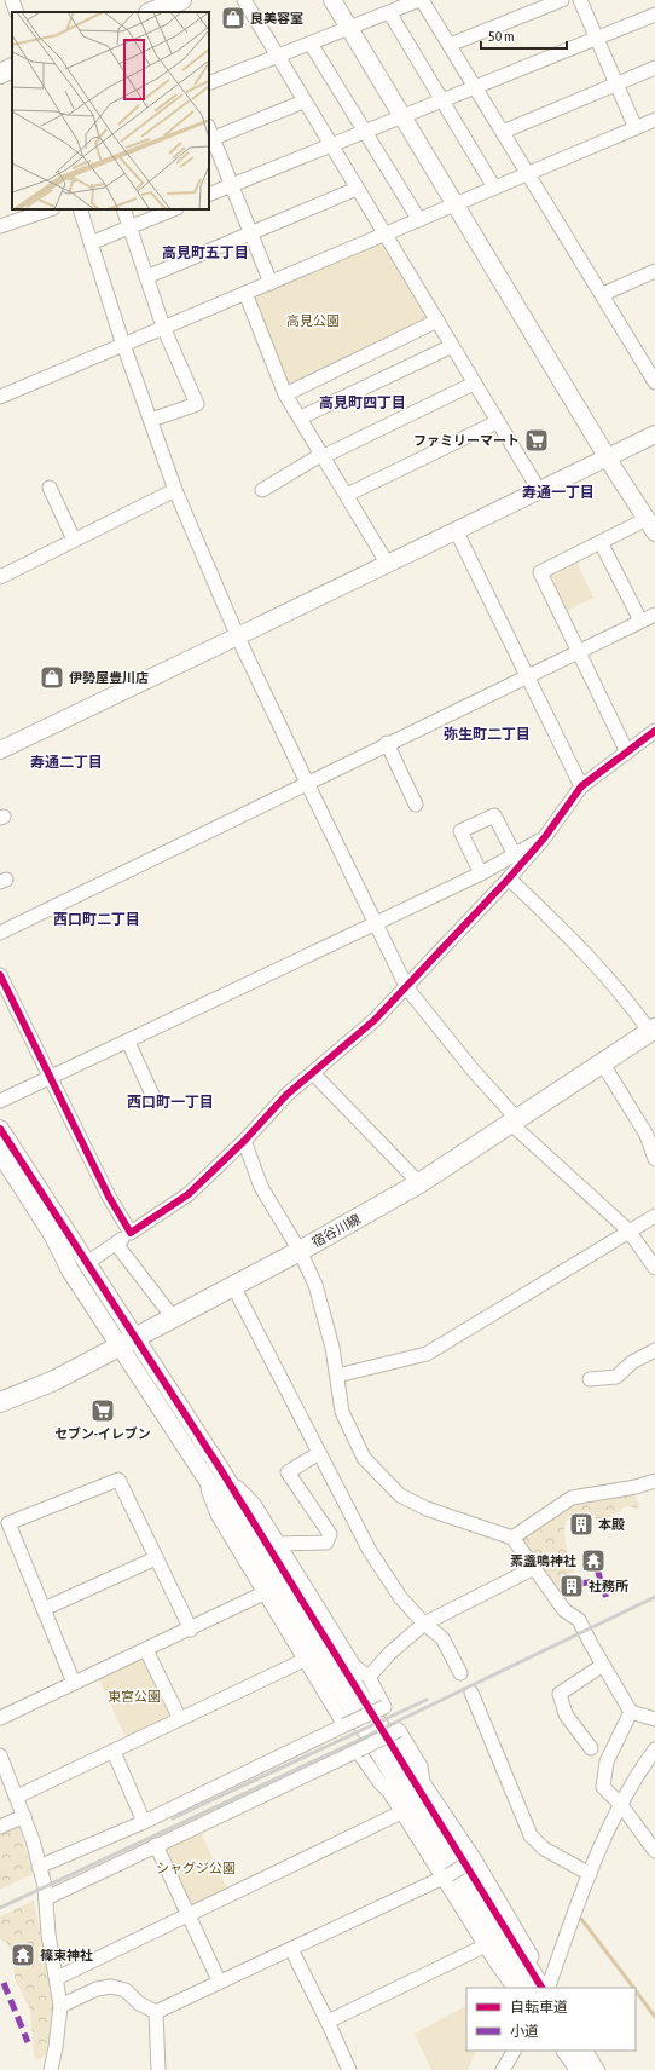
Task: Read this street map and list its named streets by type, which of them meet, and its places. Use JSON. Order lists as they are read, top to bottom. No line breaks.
{"streets":{"main road":["宿谷川線"]},"districts":["高見町五丁目","高見町四丁目","寿通一丁目","弥生町二丁目","寿通二丁目","西口町二丁目","西口町一丁目"],"parks":["高見公園","東宮公園","シャグジ公園"],"places":{"shop":["良美容室","伊勢屋豊川店"],"supermarket":["ファミリーマート","セブン-イレブン"],"building":["本殿","社務所"],"temple":["素盞鳴神社","篠束神社"]},"legend":["自転車道","小道"],"scale_bar":"50 m"}
